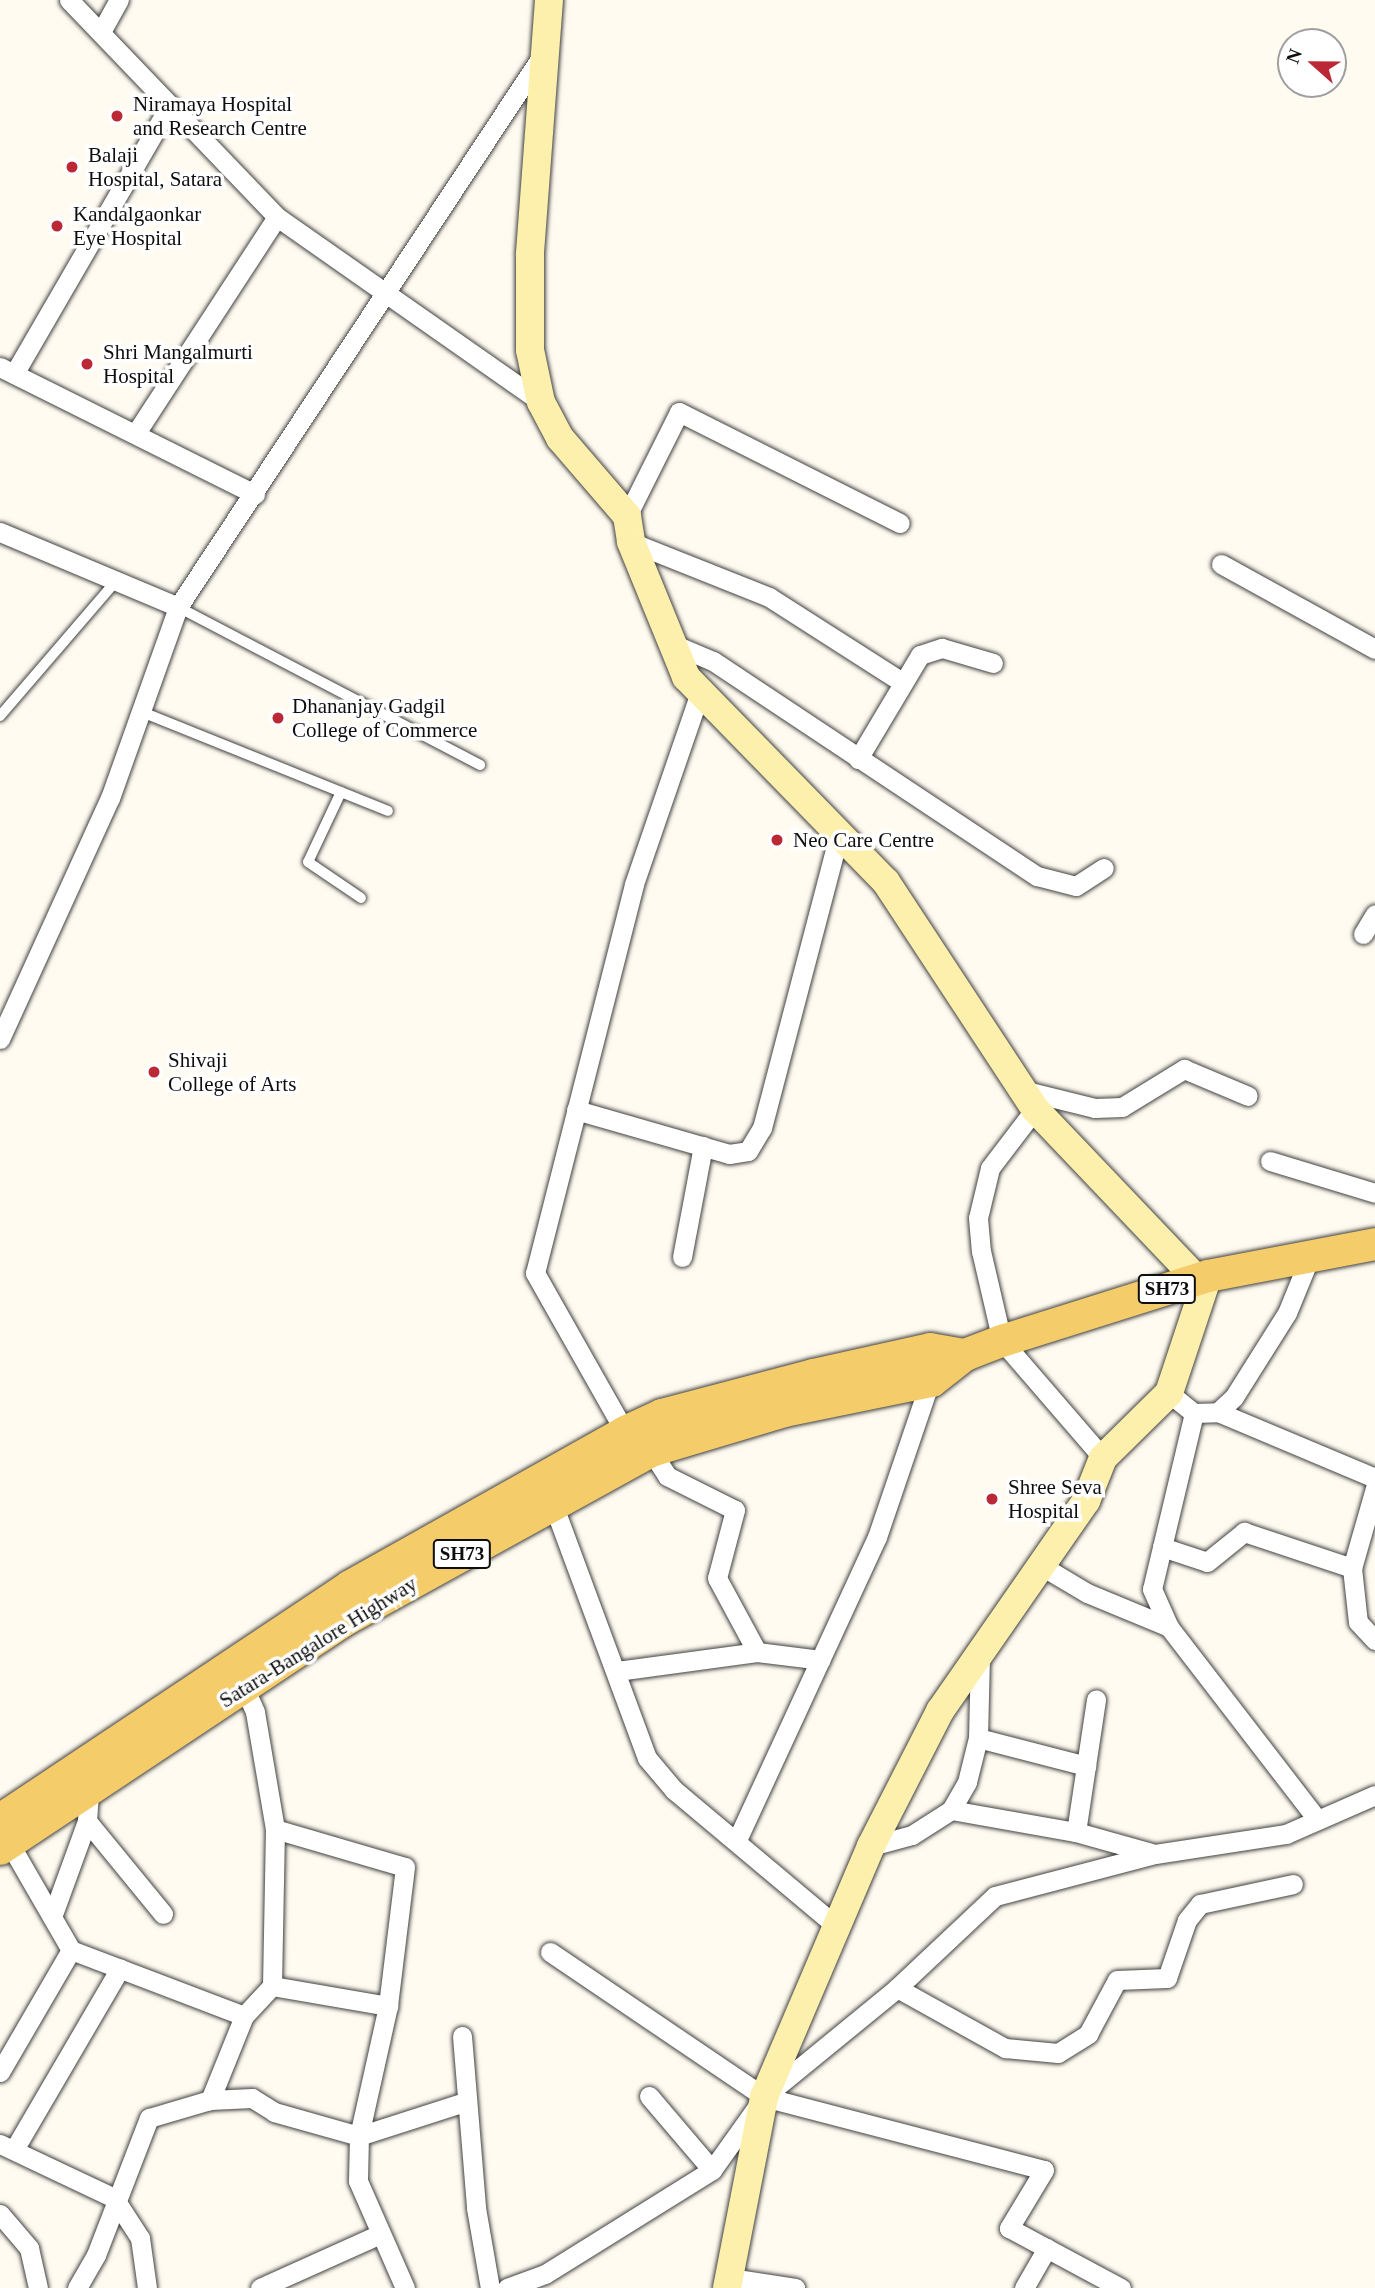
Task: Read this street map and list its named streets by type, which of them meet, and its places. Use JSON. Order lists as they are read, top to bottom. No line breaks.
{"streets":{"main road":["SH73","Satara-Bangalore Highway"]},"places":["Niramaya Hospital and Research Centre","Balaji Hospital, Satara","Kandalgaonkar Eye Hospital","Shri Mangalmurti Hospital","Dhananjay Gadgil College of Commerce","Neo Care Centre","Shivaji College of Arts","Shree Seva Hospital"],"north":"left"}
